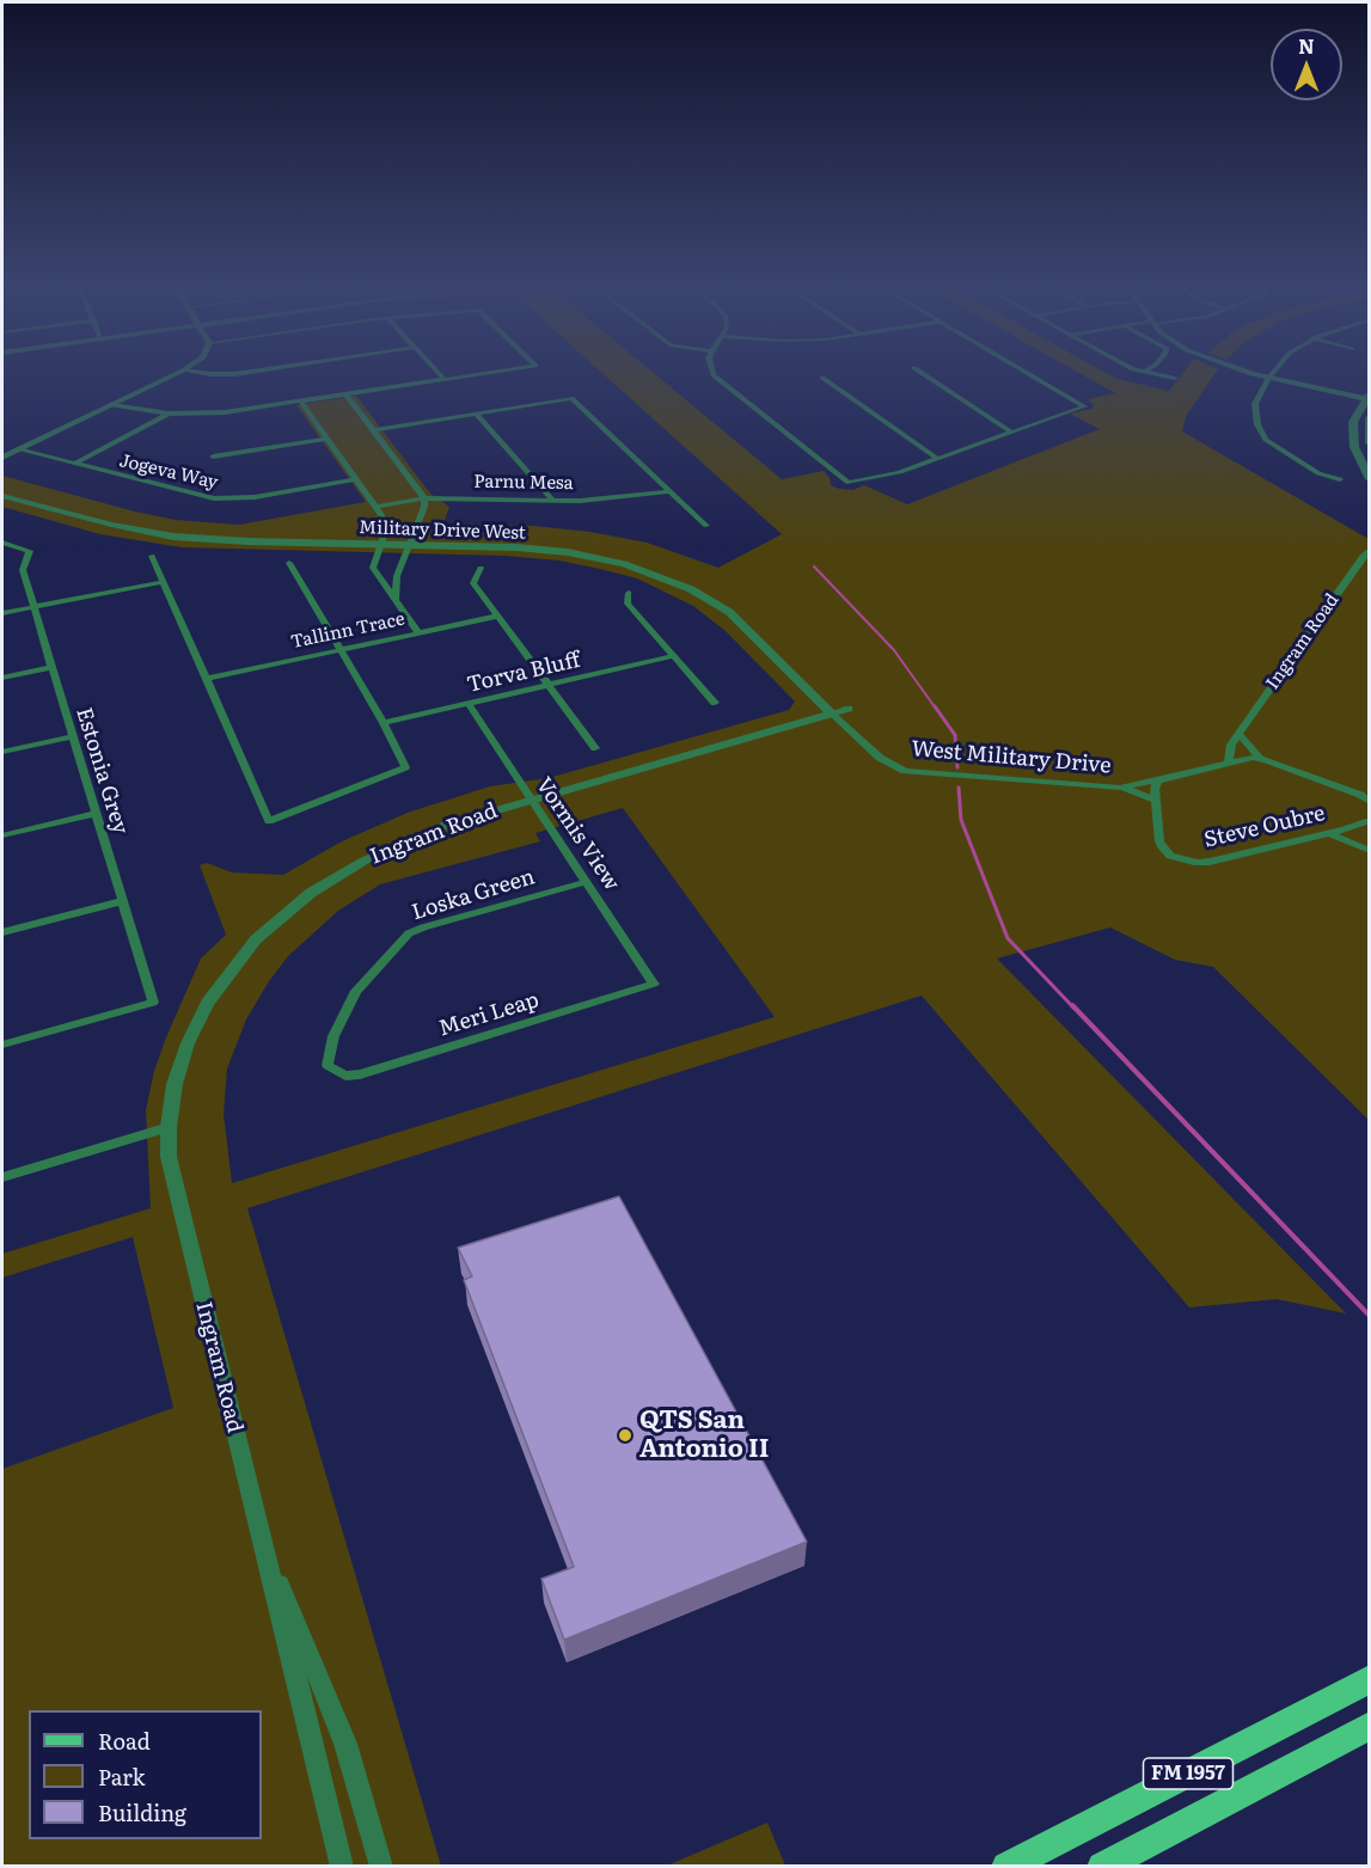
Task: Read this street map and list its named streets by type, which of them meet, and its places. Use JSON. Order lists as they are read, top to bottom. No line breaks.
{"streets":{"main road":["FM 1957"],"street":["Jogeva Way","Parnu Mesa","Military Drive West","Tallinn Trace","Ingram Road","Torva Bluff","West Military Drive","Estonia Grey","Steve Oubre","Vormis View","Loska Green","Meri Leap"]},"crossings":[["Military Drive West","Ingram Road"],["Military Drive West","West Military Drive"],["Ingram Road","West Military Drive"],["Ingram Road","Steve Oubre"],["Ingram Road","Vormis View"],["Torva Bluff","Vormis View"],["West Military Drive","Steve Oubre"],["Vormis View","Loska Green"],["Vormis View","Meri Leap"],["Loska Green","Meri Leap"]],"places":["QTS San Antonio II"],"legend":["Road","Park","Building"],"north":"top"}
